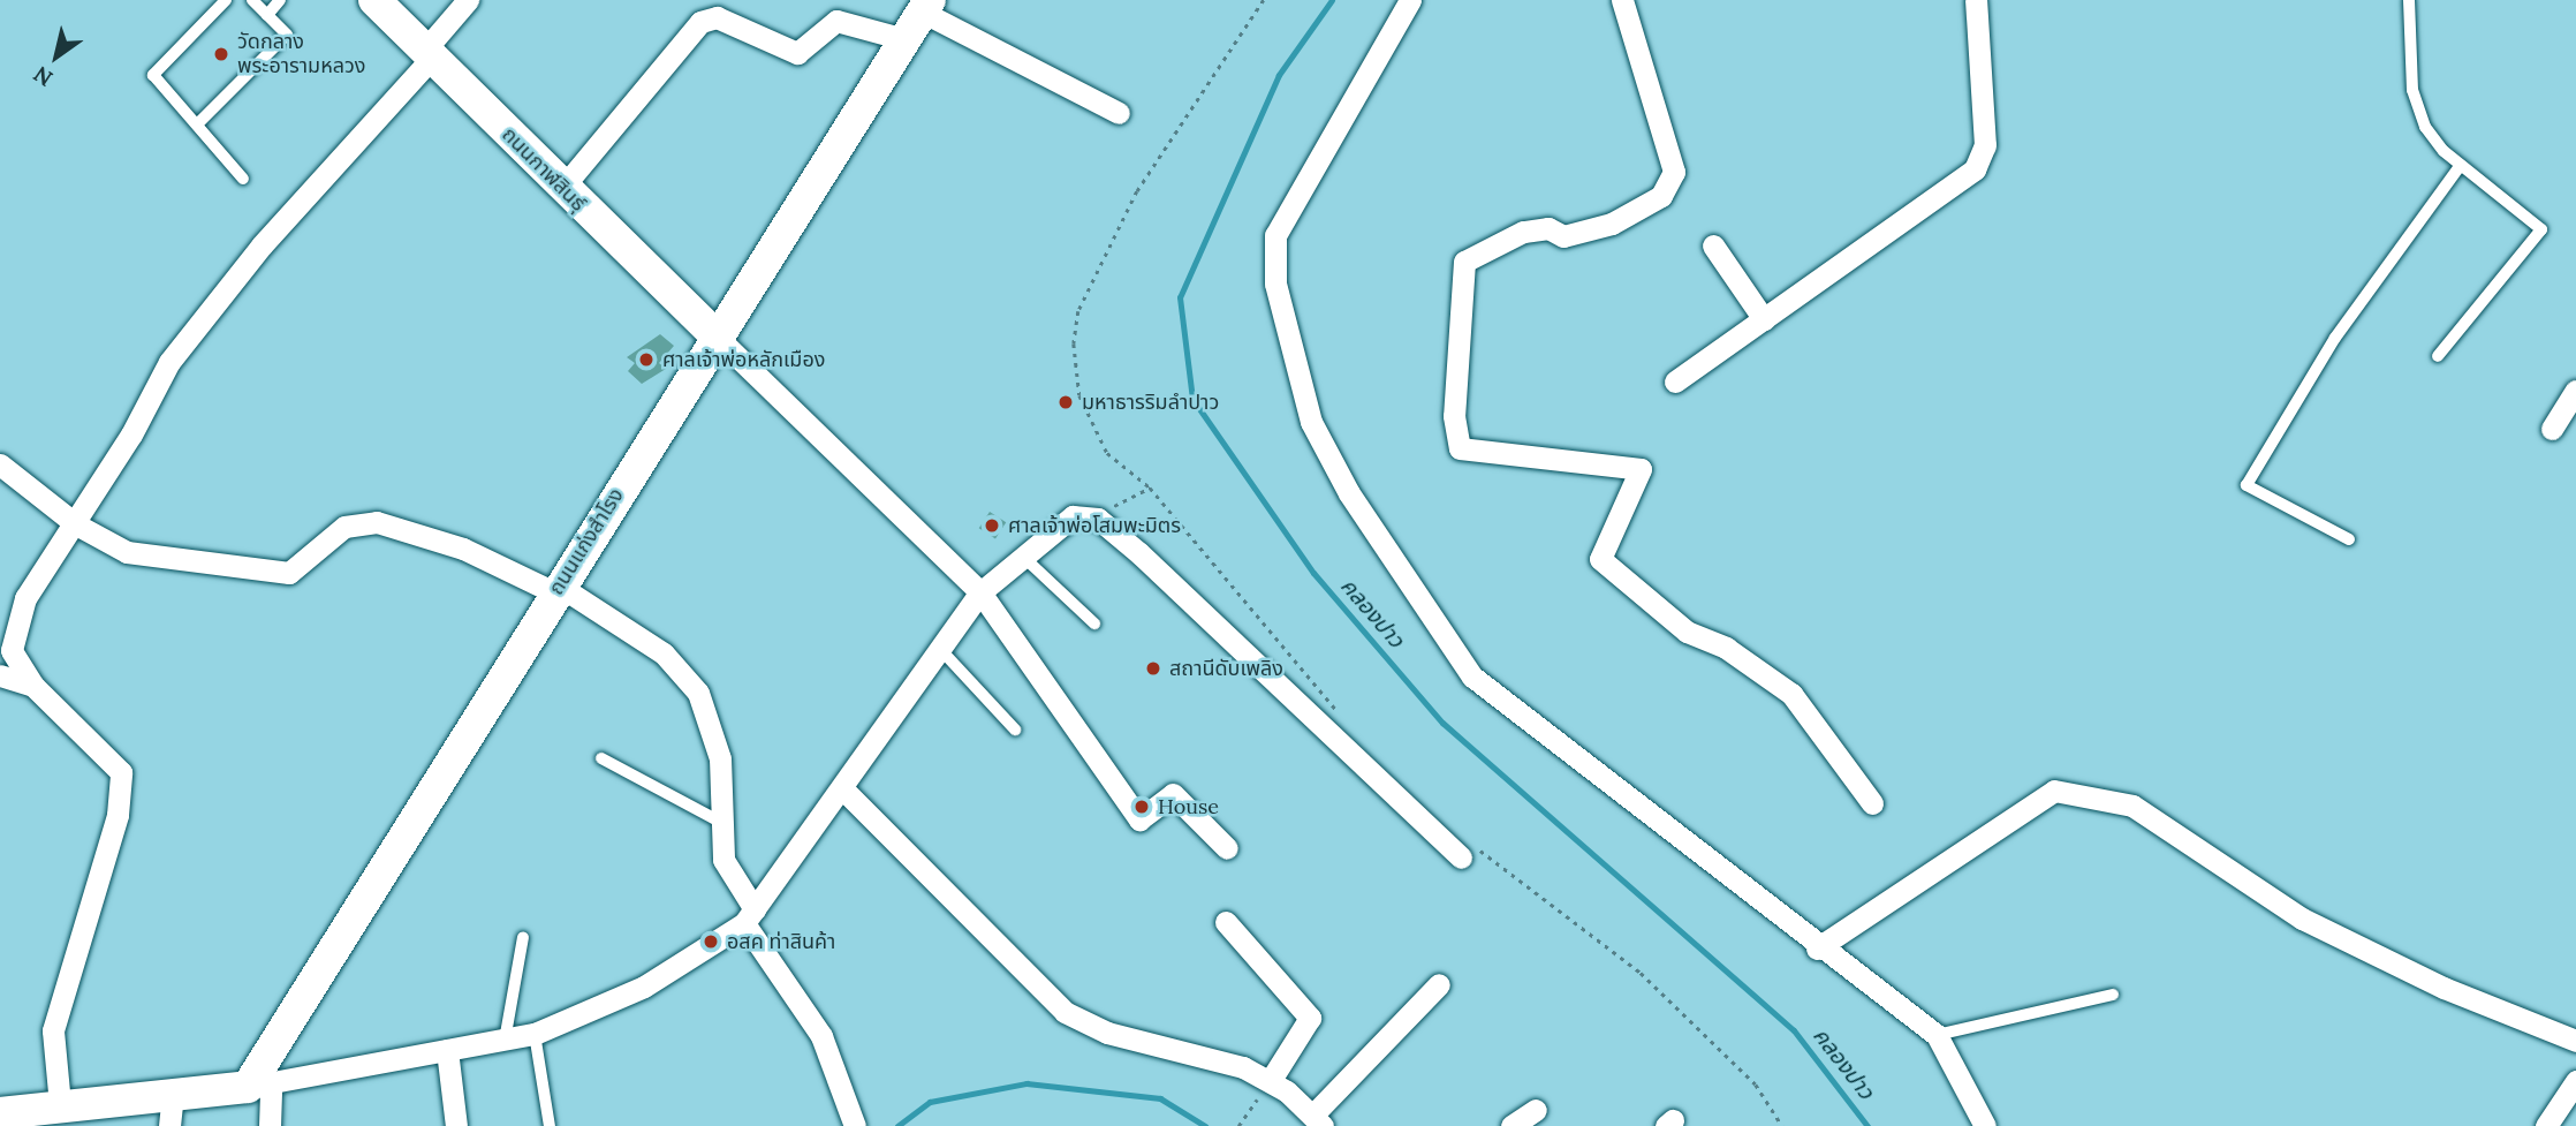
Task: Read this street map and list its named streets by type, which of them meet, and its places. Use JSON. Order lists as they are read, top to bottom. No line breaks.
{"streets":{"street":["ถนนกาฬสินธุ์","ถนนแก่งสำโรง"]},"crossings":[["ถนนกาฬสินธุ์","ถนนแก่งสำโรง"]],"water":["คลองปาว"],"places":["วัดกลาง พระอารามหลวง","ศาลเจ้าพ่อหลักเมือง","มหาธารริมลำปาว","ศาลเจ้าพ่อโสมพะมิตร","สถานีดับเพลิง","House","อสค ท่าสินค้า"],"north":"bottom left"}
